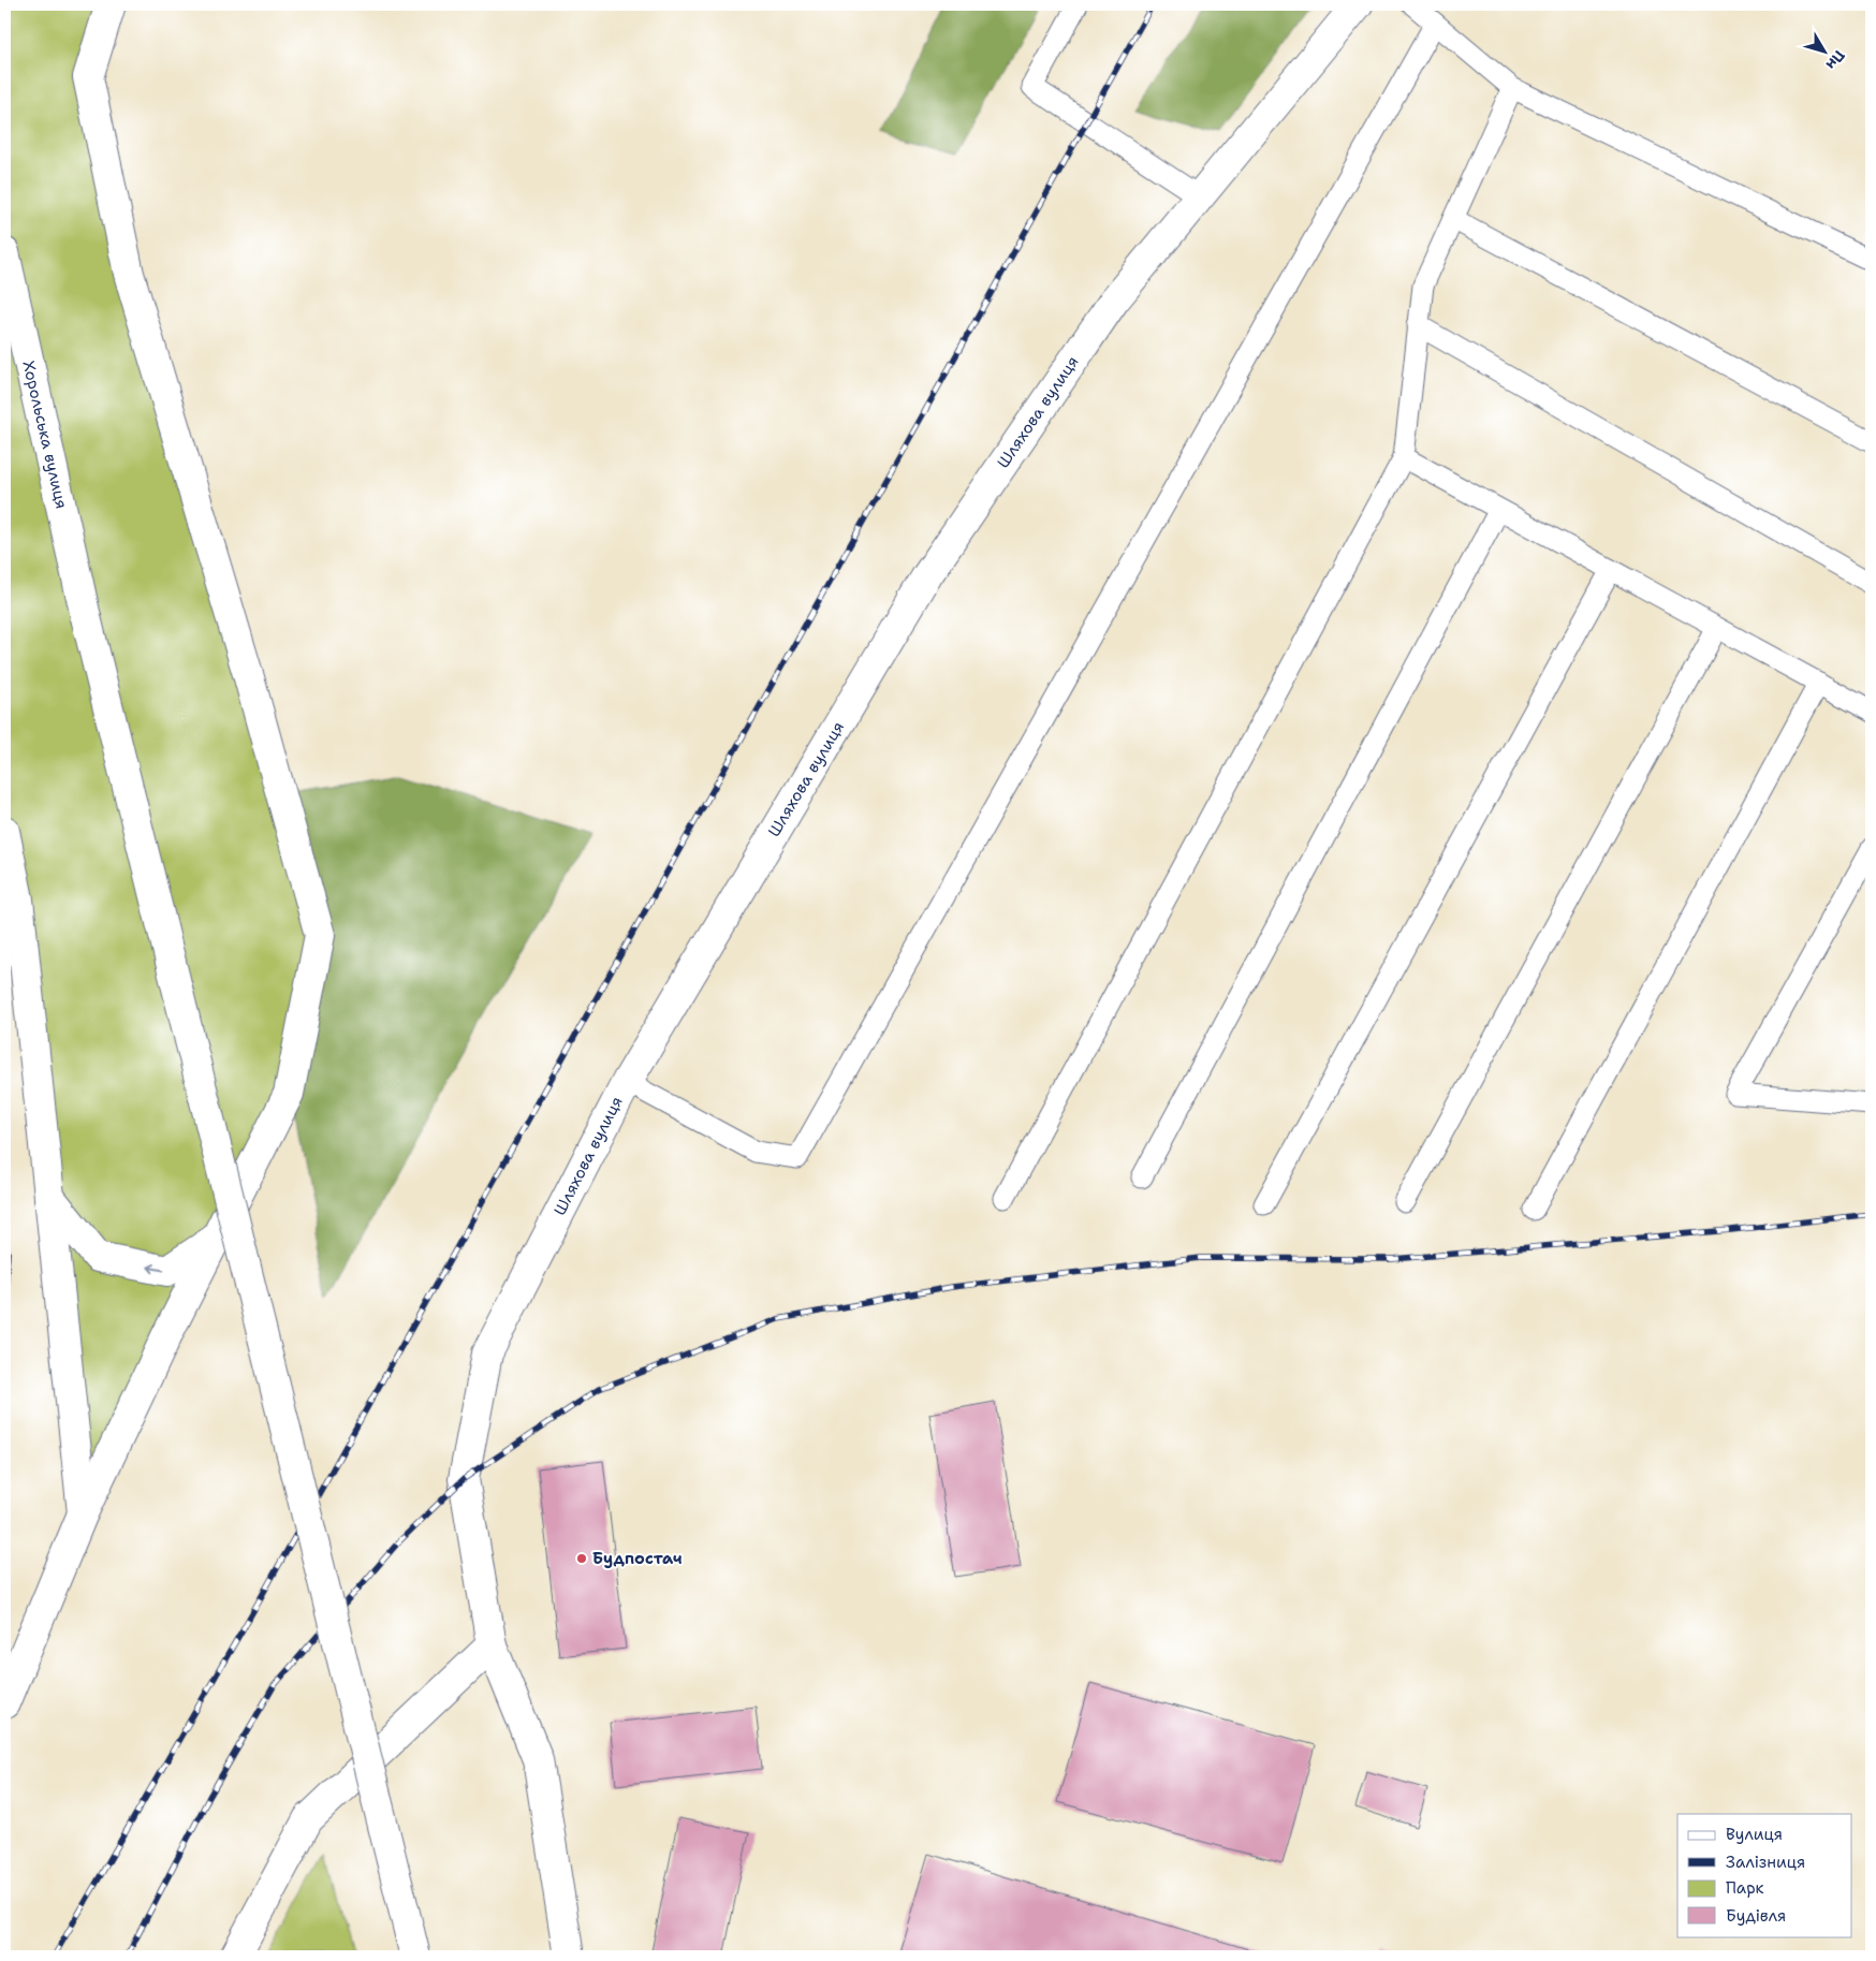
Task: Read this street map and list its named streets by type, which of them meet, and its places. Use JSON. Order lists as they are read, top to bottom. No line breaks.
{"streets":{"street":["Шляхова вулиця","Хорольська вулиця"]},"places":["Будпостач"],"legend":["Вулиця","Залізниця","Парк","Будівля"],"north":"bottom right"}
